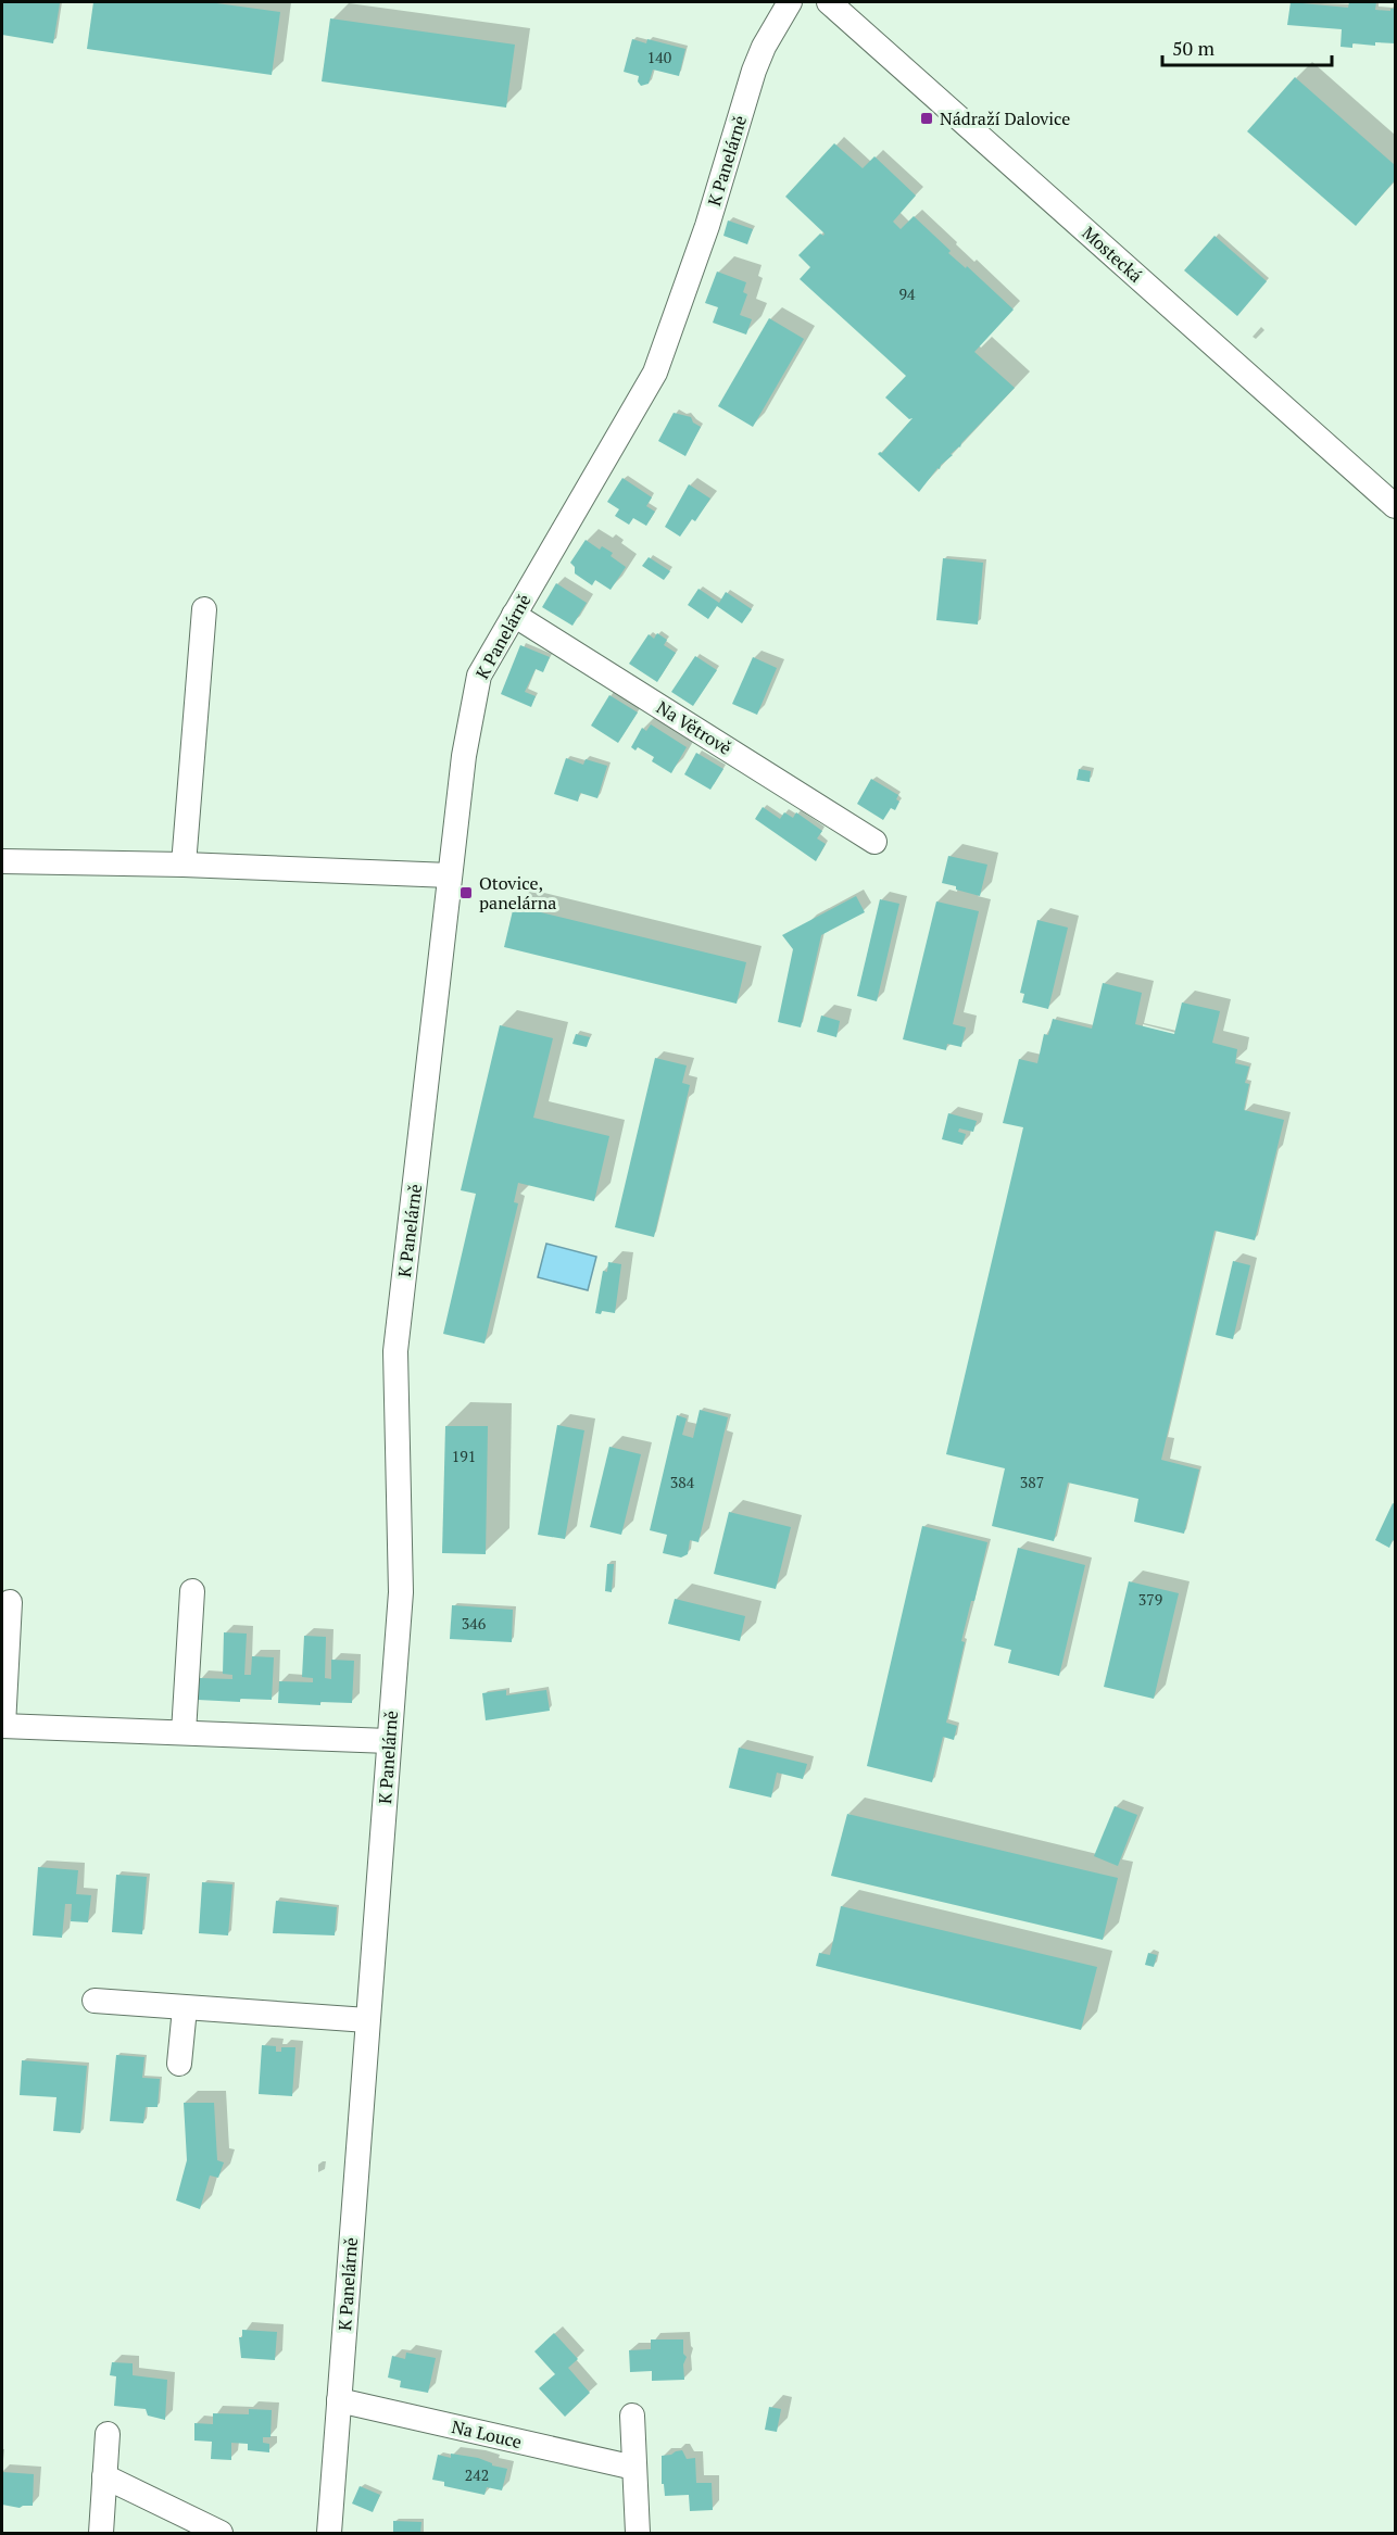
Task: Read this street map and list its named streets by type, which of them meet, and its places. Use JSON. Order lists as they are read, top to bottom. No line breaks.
{"streets":{"street":["K Panelárně","Mostecká","Na Větrově","Na Louce"]},"crossings":[["K Panelárně","Na Větrově"],["K Panelárně","Na Louce"]],"places":{"transit":["Nádraží Dalovice","Otovice, panelárna"]},"house_numbers":["140","94","191","384","387","379","346","242"],"scale_bar":"50 m"}
